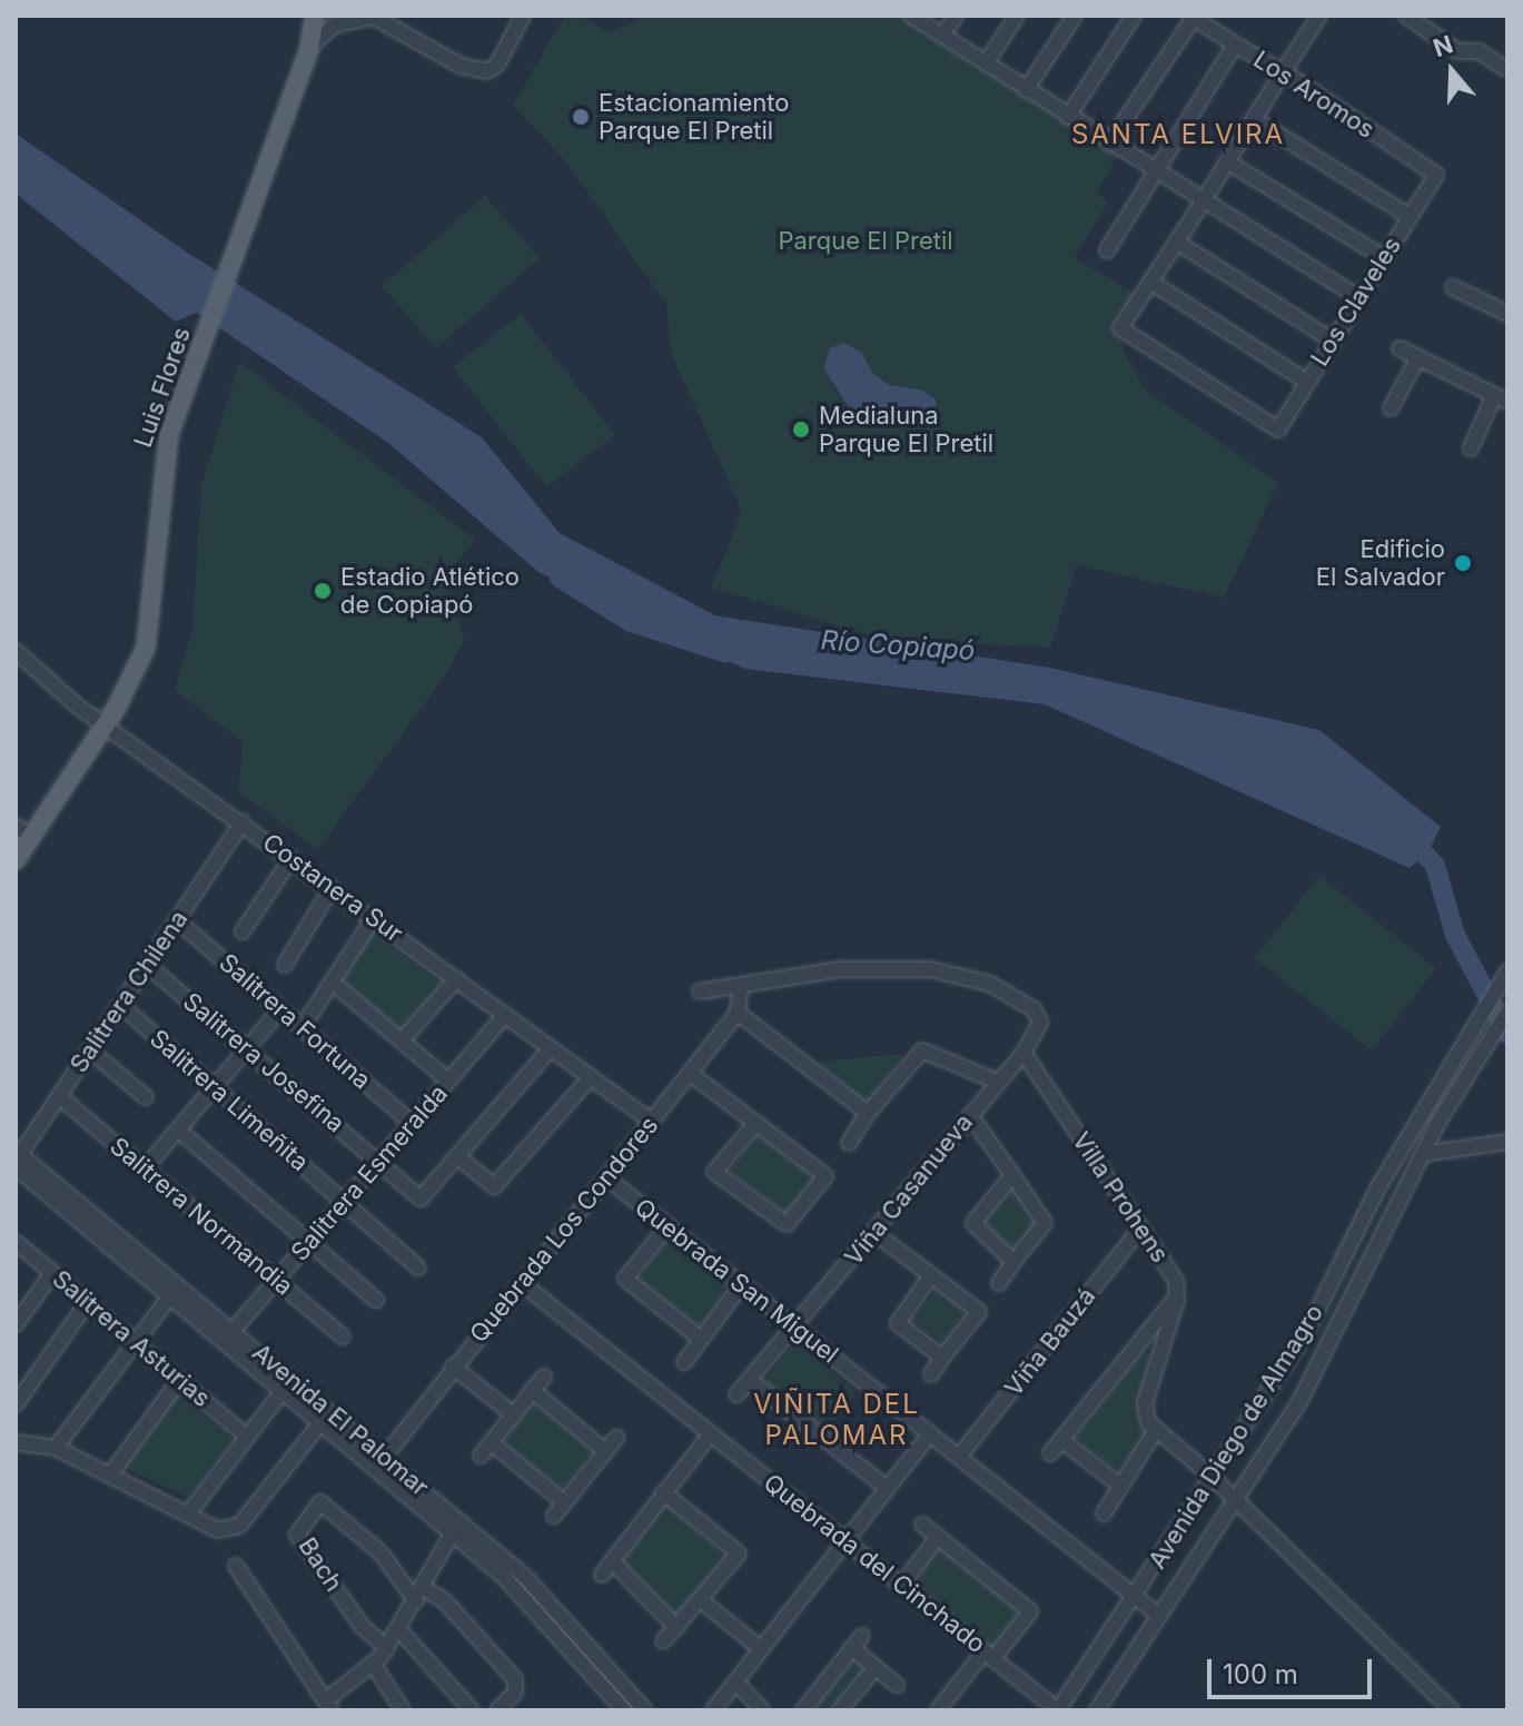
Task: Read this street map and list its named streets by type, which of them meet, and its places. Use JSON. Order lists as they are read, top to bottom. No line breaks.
{"streets":{"main road":["Luis Flores"],"street":["Los Aromos","Los Claveles","Costanera Sur","Salitrera Chilena","Salitrera Fortuna","Salitrera Josefina","Salitrera Limeñita","Salitrera Esmeralda","Viña Casanueva","Villa Prohens","Salitrera Normandia","Quebrada Los Condores","Quebrada San Miguel","Salitrera Asturias","Viña Bauzá","Avenida El Palomar","Avenida Diego de Almagro","Quebrada del Cinchado","Bach"]},"crossings":[["Los Aromos","Los Claveles"],["Luis Flores","Costanera Sur"],["Costanera Sur","Salitrera Chilena"],["Costanera Sur","Salitrera Esmeralda"],["Costanera Sur","Quebrada Los Condores"],["Salitrera Chilena","Salitrera Fortuna"],["Salitrera Chilena","Salitrera Josefina"],["Salitrera Chilena","Salitrera Limeñita"],["Salitrera Chilena","Salitrera Normandia"],["Salitrera Chilena","Avenida El Palomar"],["Salitrera Fortuna","Salitrera Esmeralda"],["Salitrera Josefina","Salitrera Esmeralda"],["Salitrera Limeñita","Salitrera Esmeralda"],["Salitrera Esmeralda","Salitrera Normandia"],["Salitrera Esmeralda","Avenida El Palomar"],["Viña Casanueva","Villa Prohens"],["Viña Casanueva","Quebrada San Miguel"],["Villa Prohens","Viña Bauzá"],["Quebrada Los Condores","Quebrada San Miguel"],["Quebrada Los Condores","Avenida El Palomar"],["Quebrada Los Condores","Quebrada del Cinchado"],["Quebrada San Miguel","Viña Bauzá"],["Quebrada San Miguel","Avenida Diego de Almagro"],["Avenida Diego de Almagro","Quebrada del Cinchado"]],"districts":["SANTA ELVIRA","VIÑITA DEL PALOMAR"],"water":["Río Copiapó"],"parks":["Parque El Pretil"],"places":["Estacionamiento Parque El Pretil","Medialuna Parque El Pretil","Edificio El Salvador","Estadio Atlético de Copiapó"],"scale_bar":"100 m","north":"top"}
